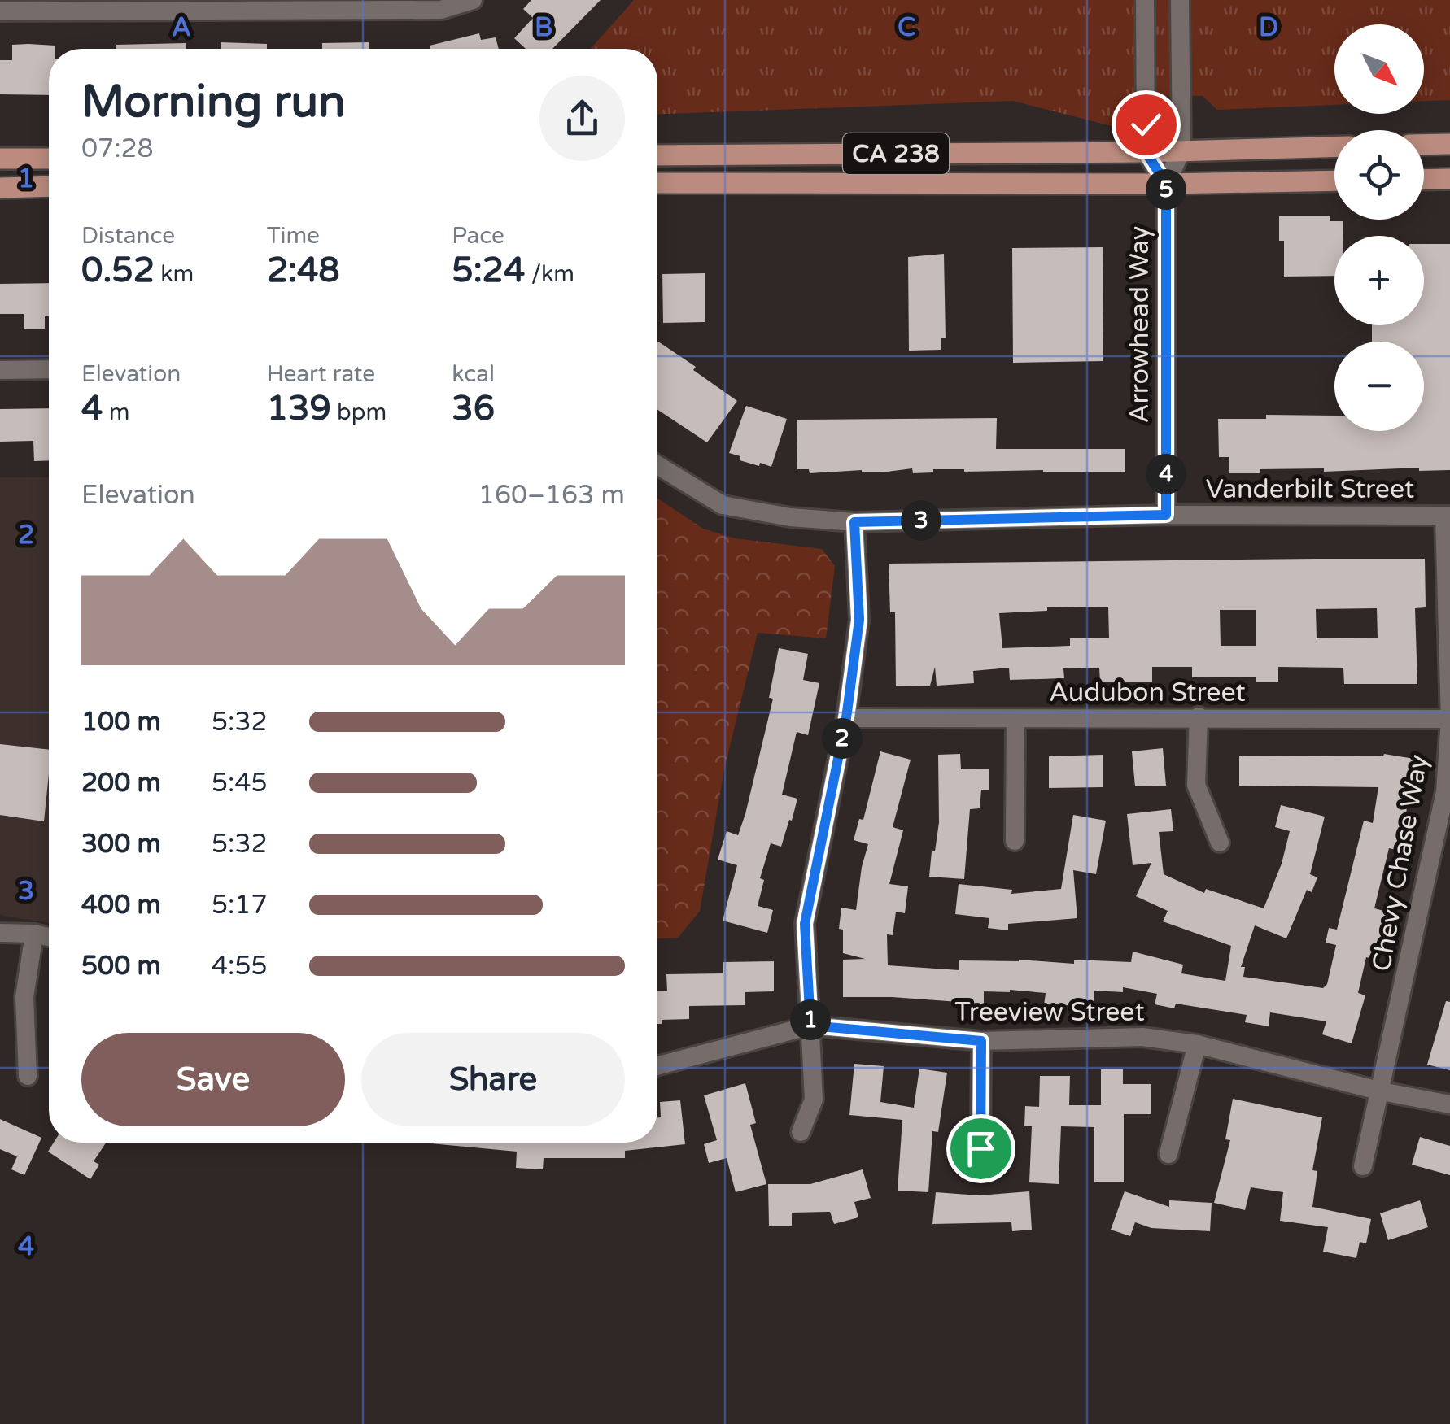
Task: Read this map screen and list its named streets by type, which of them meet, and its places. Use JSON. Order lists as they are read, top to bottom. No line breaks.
{"streets":{"main road":["CA 238"],"street":["Arrowhead Way","Vanderbilt Street","Audubon Street","Chevy Chase Way","Treeview Street"]},"crossings":[["CA 238","Arrowhead Way"],["Arrowhead Way","Vanderbilt Street"],["Vanderbilt Street","Chevy Chase Way"],["Audubon Street","Chevy Chase Way"],["Chevy Chase Way","Treeview Street"]],"north":"bottom right","page":{"map_buttons":["+","−"],"heading":["Morning run","07:28"],"pins":["5","4","3","2","1"],"stats":[["Distance","0.52 km"],["Time","2:48"],["Pace","5:24 /km"],["Elevation","4 m"],["Heart rate","139 bpm"],["kcal","36"]],"chart":["Elevation","160–163 m"],"list":[{"name":"100 m","note":"5:32"},{"name":"200 m","note":"5:45"},{"name":"300 m","note":"5:32"},{"name":"400 m","note":"5:17"},{"name":"500 m","note":"4:55"}],"buttons":["Save","Share"]},"grid":{"columns":["A","B","C","D"],"rows":["1","2","3","4"]}}
